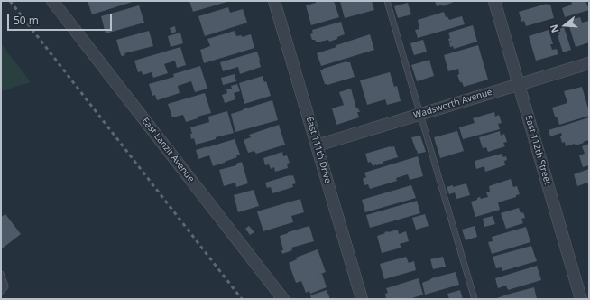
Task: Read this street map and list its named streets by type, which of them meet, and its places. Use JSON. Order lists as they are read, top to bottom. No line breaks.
{"streets":{"street":["Wadsworth Avenue","East Lanzit Avenue","East 111th Drive","East 112th Street"]},"crossings":[["Wadsworth Avenue","East 111th Drive"],["Wadsworth Avenue","East 112th Street"]],"scale_bar":"50 m","north":"left"}
